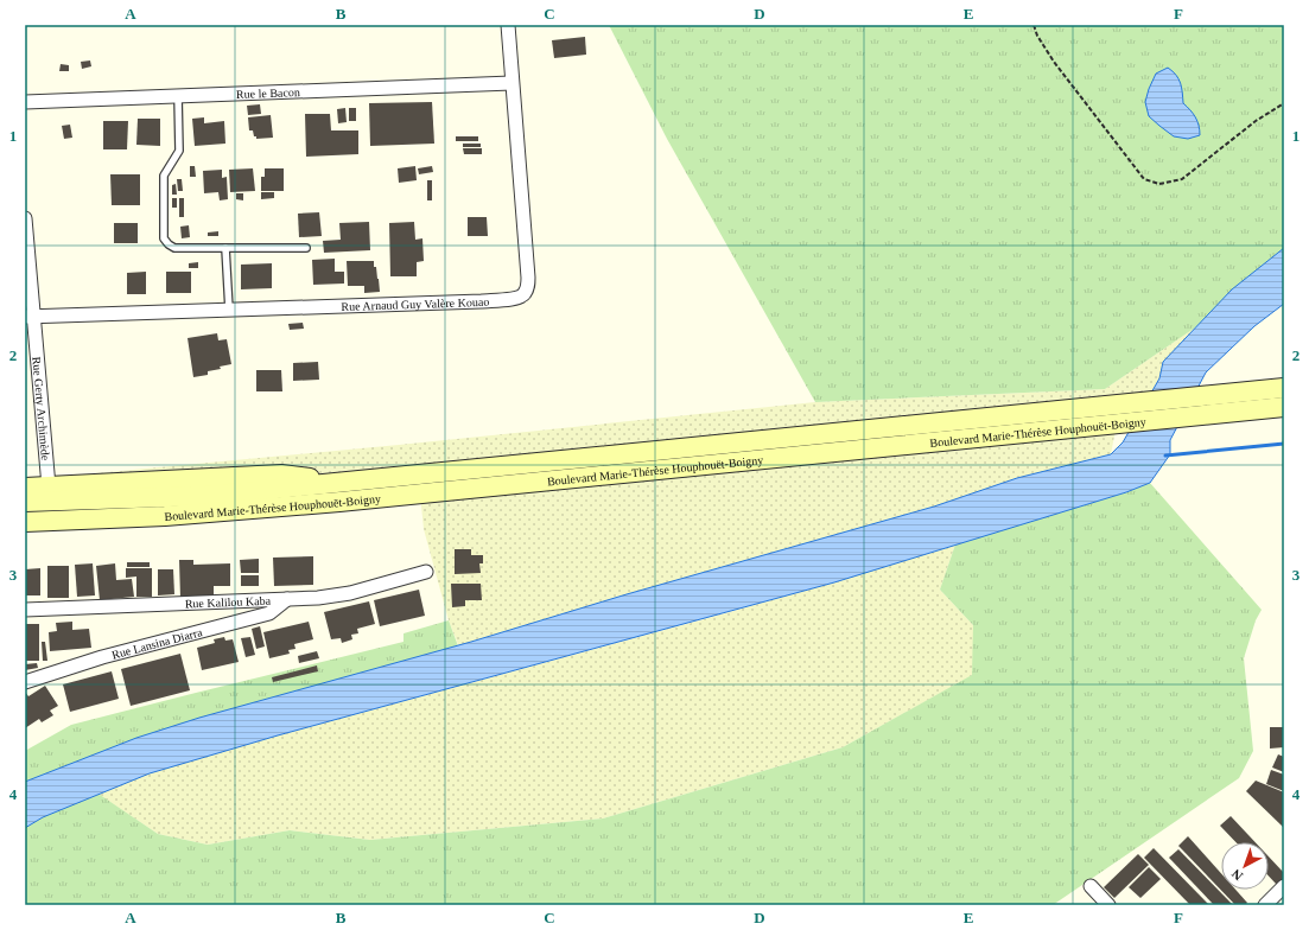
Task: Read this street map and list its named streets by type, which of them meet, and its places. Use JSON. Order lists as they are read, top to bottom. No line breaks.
{"streets":{"main road":["Boulevard Marie-Thérèse Houphouët-Boigny"],"street":["Rue le Bacon","Rue Arnaud Guy Valère Kouao","Rue Gerty Archimède","Rue Kalilou Kaba","Rue Lansina Diarra"]},"crossings":[["Rue le Bacon","Rue Arnaud Guy Valère Kouao"],["Rue Arnaud Guy Valère Kouao","Rue Gerty Archimède"],["Rue Kalilou Kaba","Rue Lansina Diarra"]],"north":"bottom left","grid":{"columns":["A","B","C","D","E","F"],"rows":["1","2","3","4"]}}
